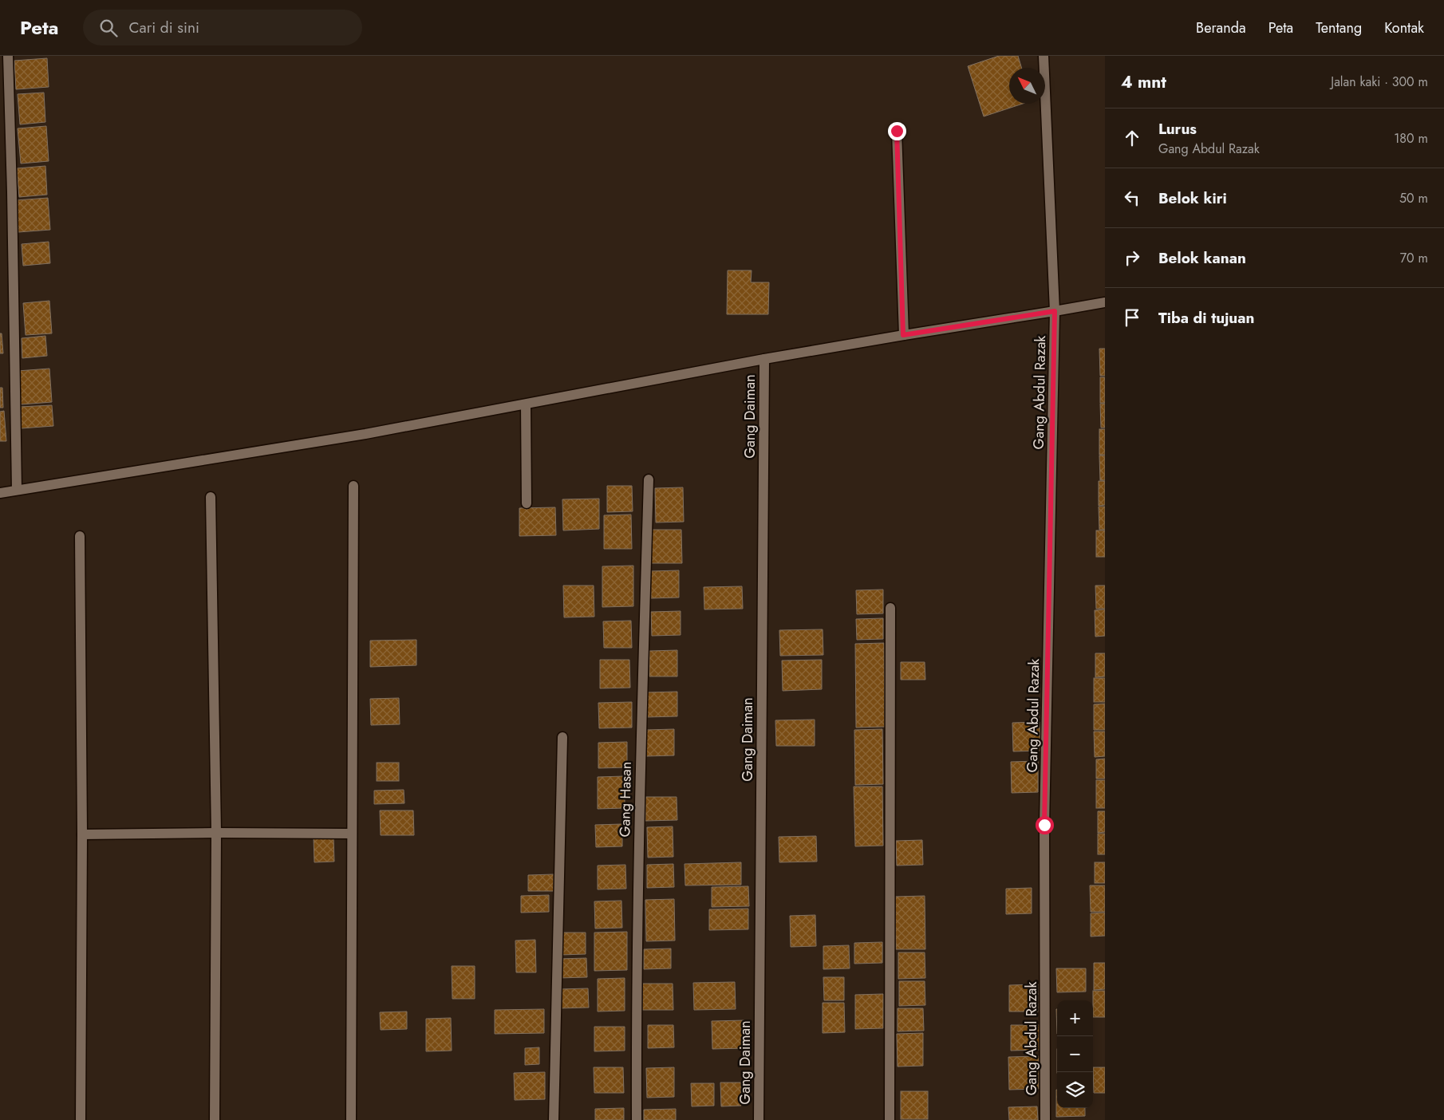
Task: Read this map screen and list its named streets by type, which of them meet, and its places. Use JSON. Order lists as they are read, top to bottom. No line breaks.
{"streets":{"street":["Gang Abdul Razak","Gang Daiman","Gang Hasan"]},"north":"top left","page":{"header":"Peta","search":"Cari di sini","nav":["Beranda","Peta","Tentang","Kontak"],"heading":["4 mnt","Jalan kaki · 300 m"],"list":[["Lurus","Gang Abdul Razak","180 m"],["Belok kiri","50 m"],["Belok kanan","70 m"],"Tiba di tujuan"],"map_buttons":["+","−"]}}
